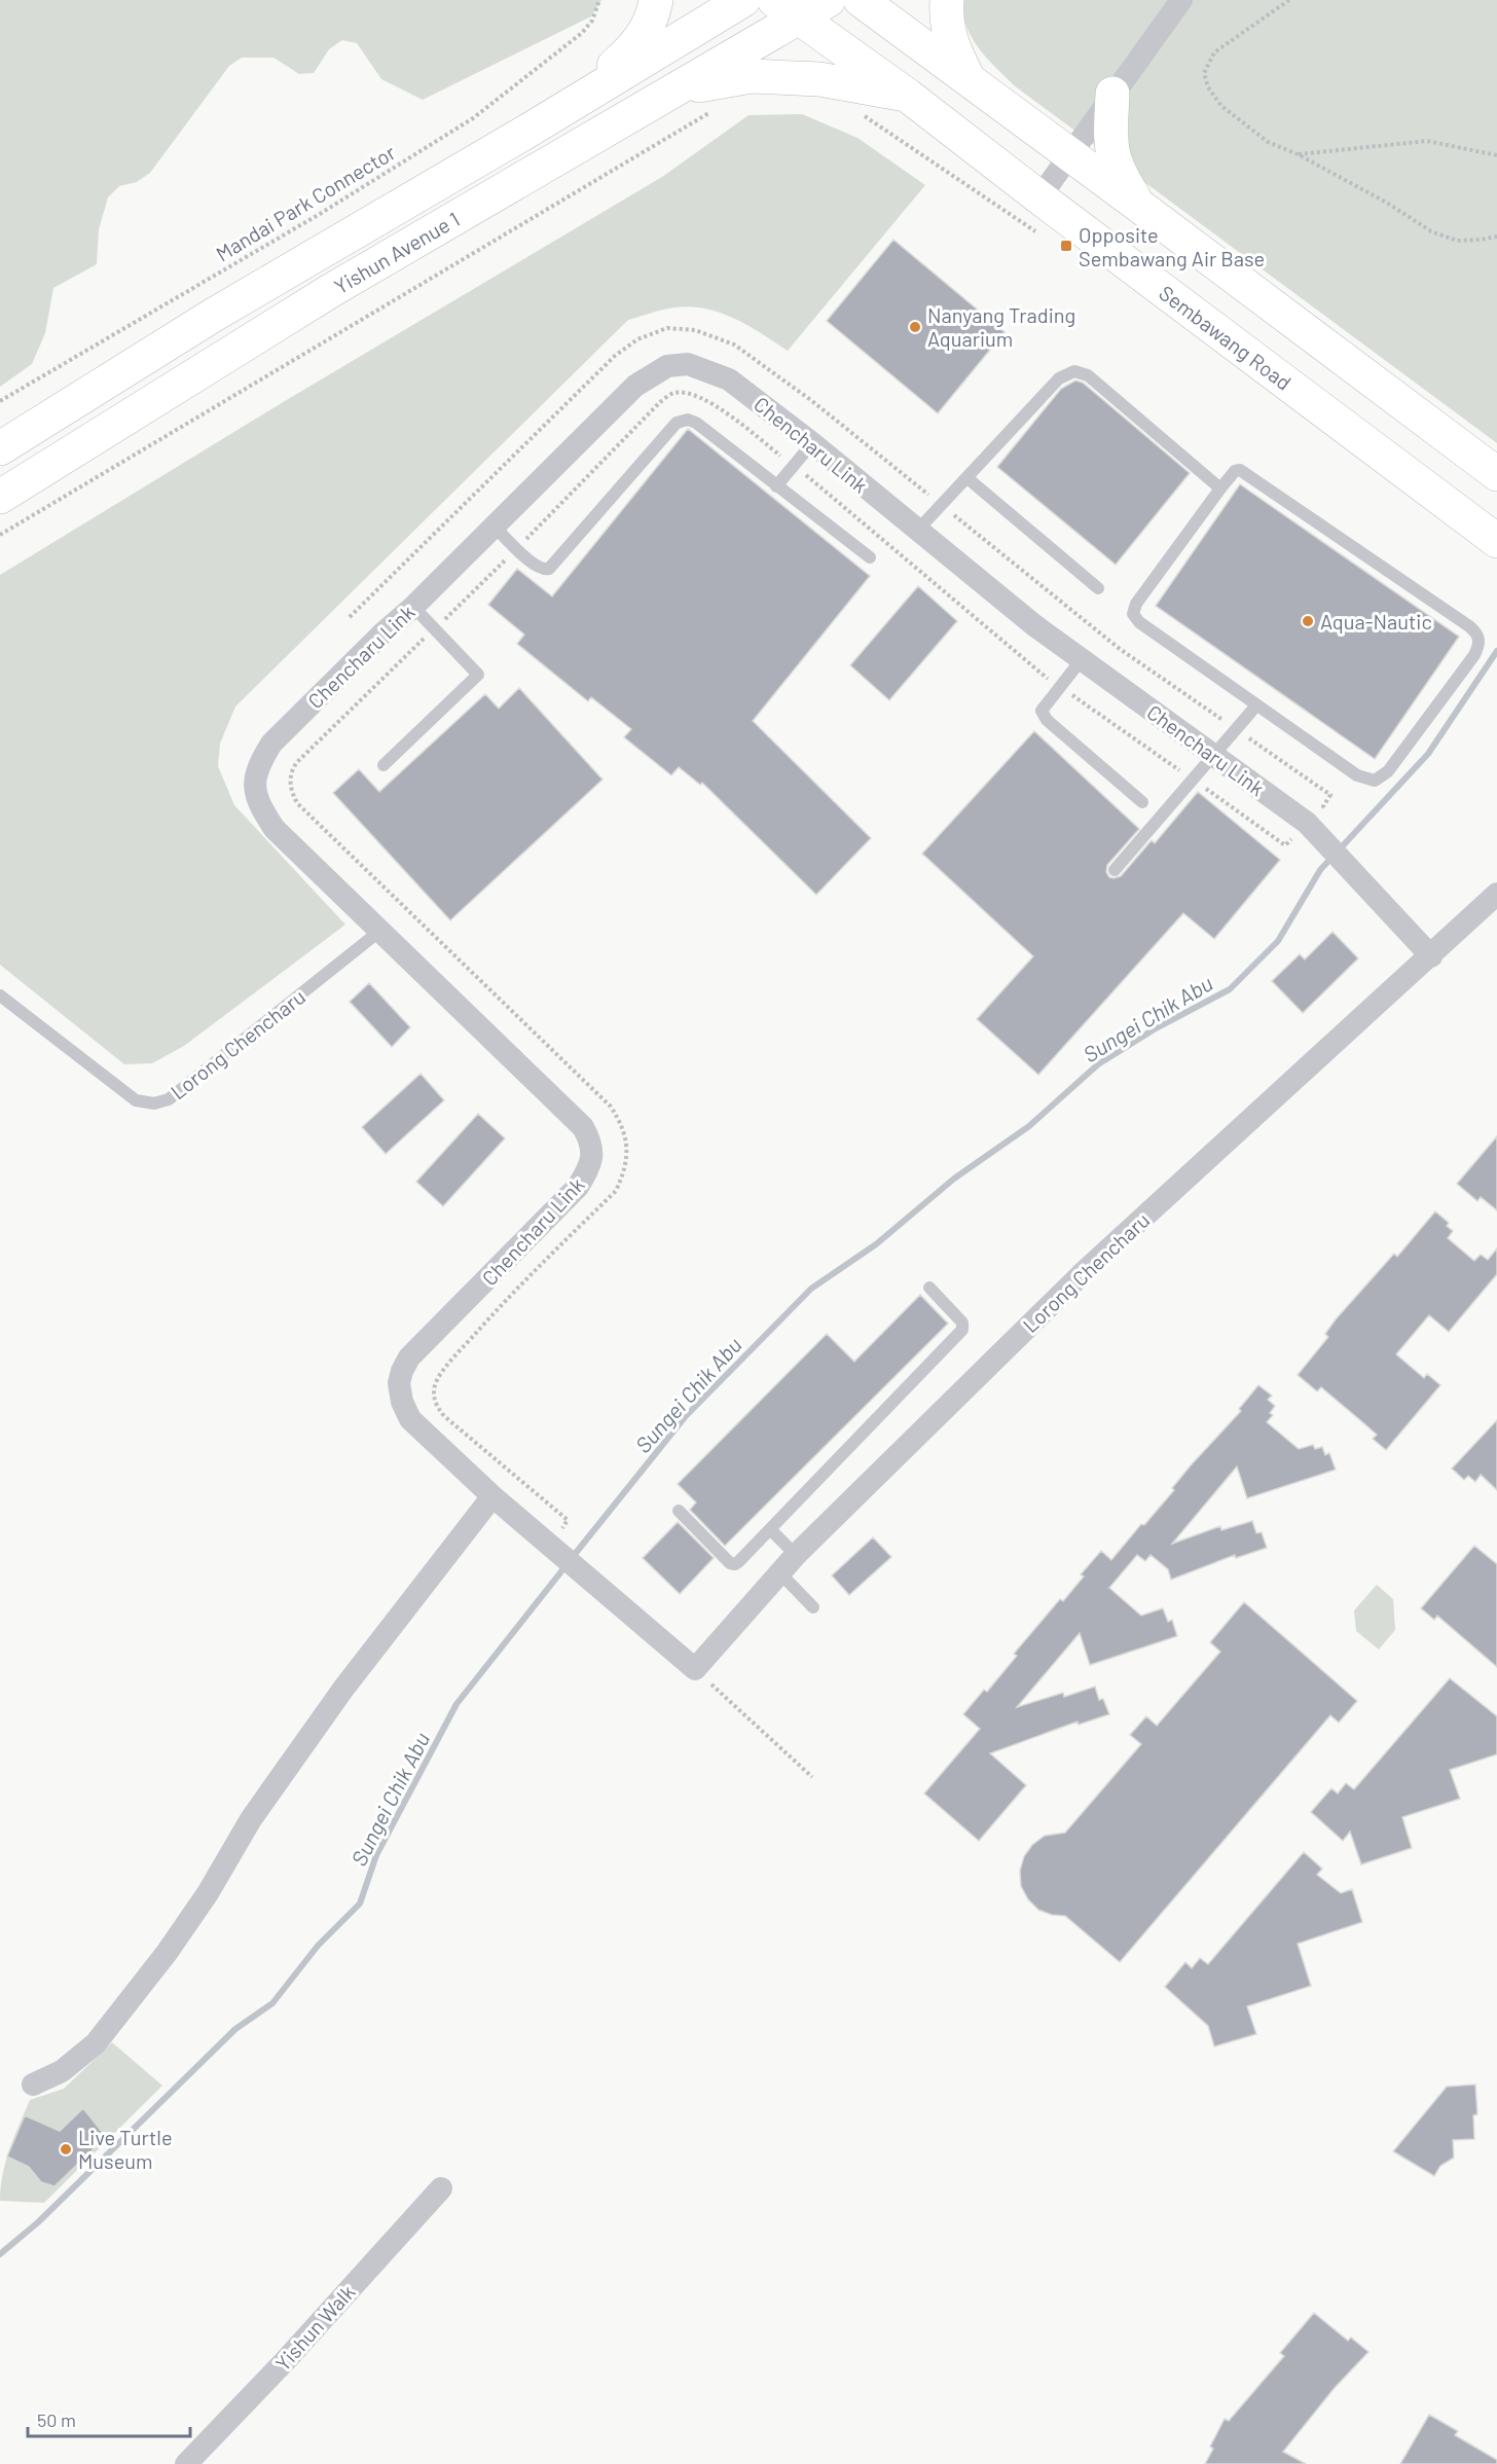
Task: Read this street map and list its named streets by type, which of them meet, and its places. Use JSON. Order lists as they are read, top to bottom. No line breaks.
{"streets":{"main road":["Yishun Avenue 1","Sembawang Road"],"street":["Chencharu Link","Lorong Chencharu","Yishun Walk"],"path":["Mandai Park Connector"]},"crossings":[["Yishun Avenue 1","Sembawang Road"],["Chencharu Link","Lorong Chencharu"]],"water":["Sungei Chik Abu"],"places":{"transit":["Opposite Sembawang Air Base"],"other":["Nanyang Trading Aquarium","Aqua-Nautic","Live Turtle Museum"]},"scale_bar":"50 m"}
